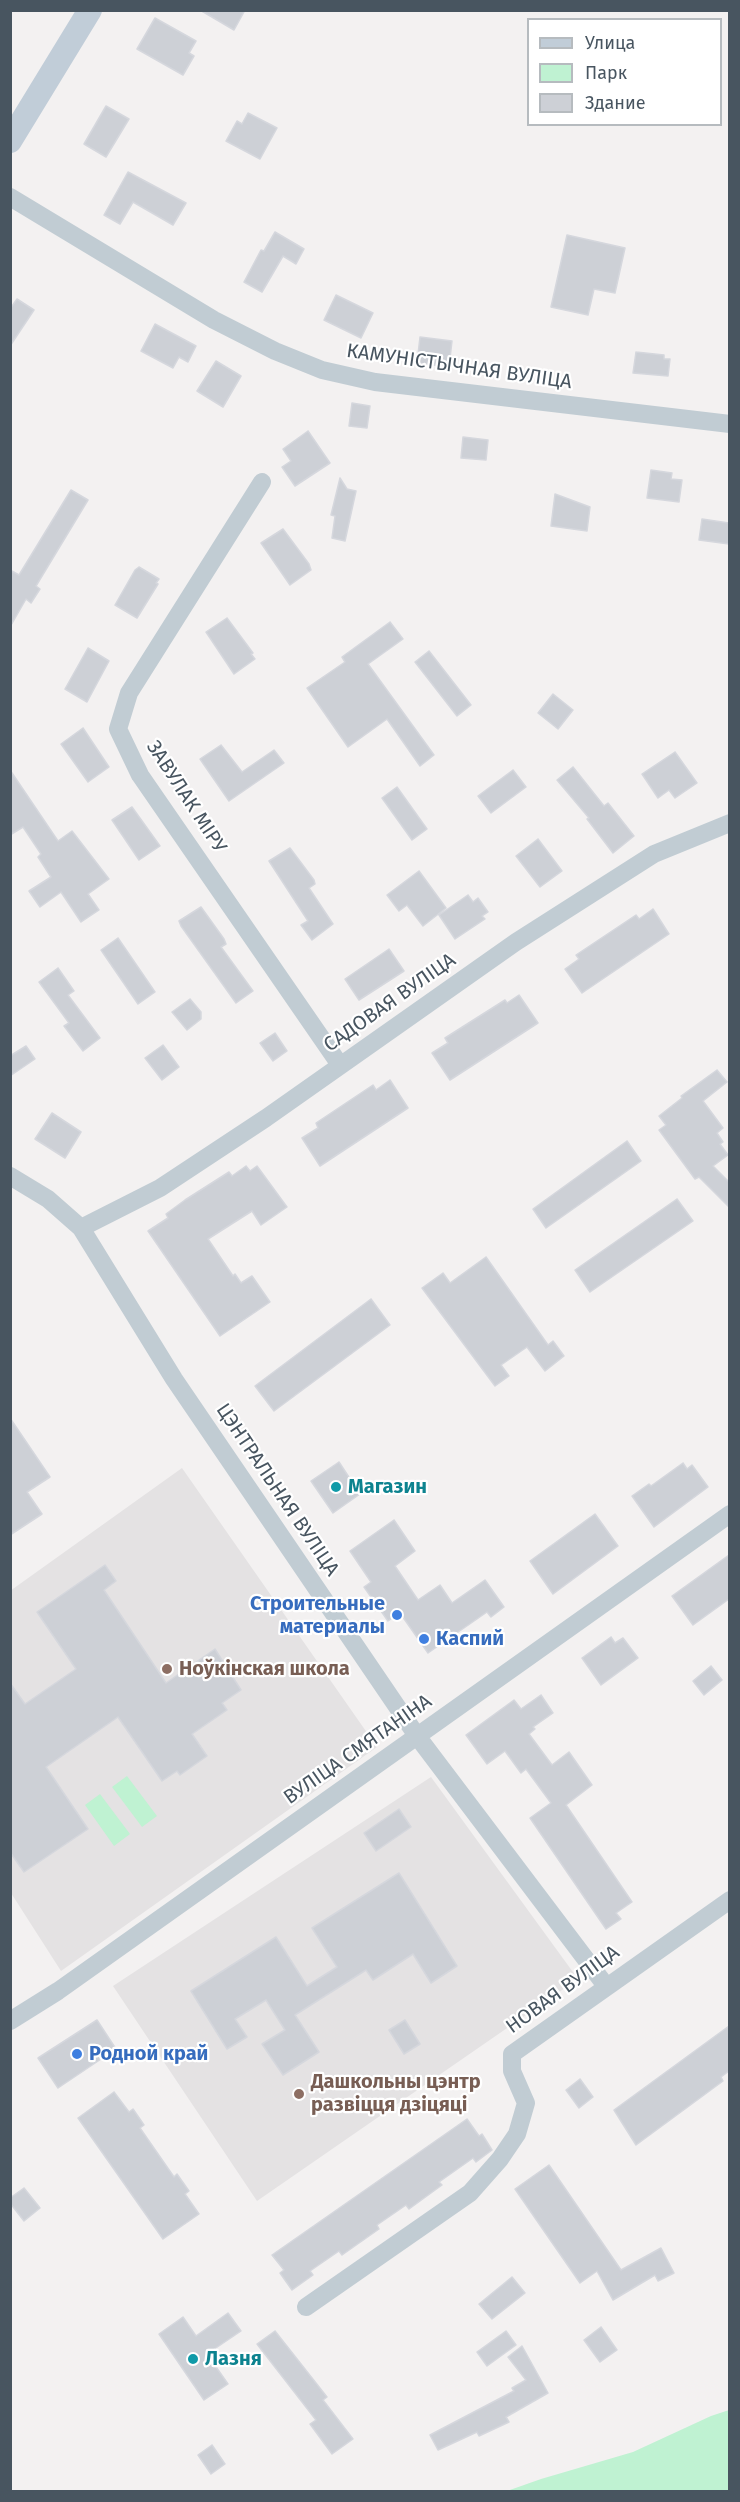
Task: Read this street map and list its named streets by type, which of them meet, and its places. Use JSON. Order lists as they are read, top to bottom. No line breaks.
{"streets":{"street":["КАМУНІСТЫЧНАЯ ВУЛІЦА","ЗАВУЛАК МІРУ","САДОВАЯ ВУЛІЦА","ЦЭНТРАЛЬНАЯ ВУЛІЦА","ВУЛІЦА СМЯТАНІНА","НОВАЯ ВУЛІЦА"]},"crossings":[["ЗАВУЛАК МІРУ","САДОВАЯ ВУЛІЦА"],["САДОВАЯ ВУЛІЦА","ЦЭНТРАЛЬНАЯ ВУЛІЦА"],["ЦЭНТРАЛЬНАЯ ВУЛІЦА","ВУЛІЦА СМЯТАНІНА"],["ЦЭНТРАЛЬНАЯ ВУЛІЦА","НОВАЯ ВУЛІЦА"]],"places":["Магазин","Строительные материалы","Каспий","Ноўкінская школа","Родной край","Дашкольны цэнтр развіцця дзіцяці","Лазня"],"legend":["Улица","Парк","Здание"]}
